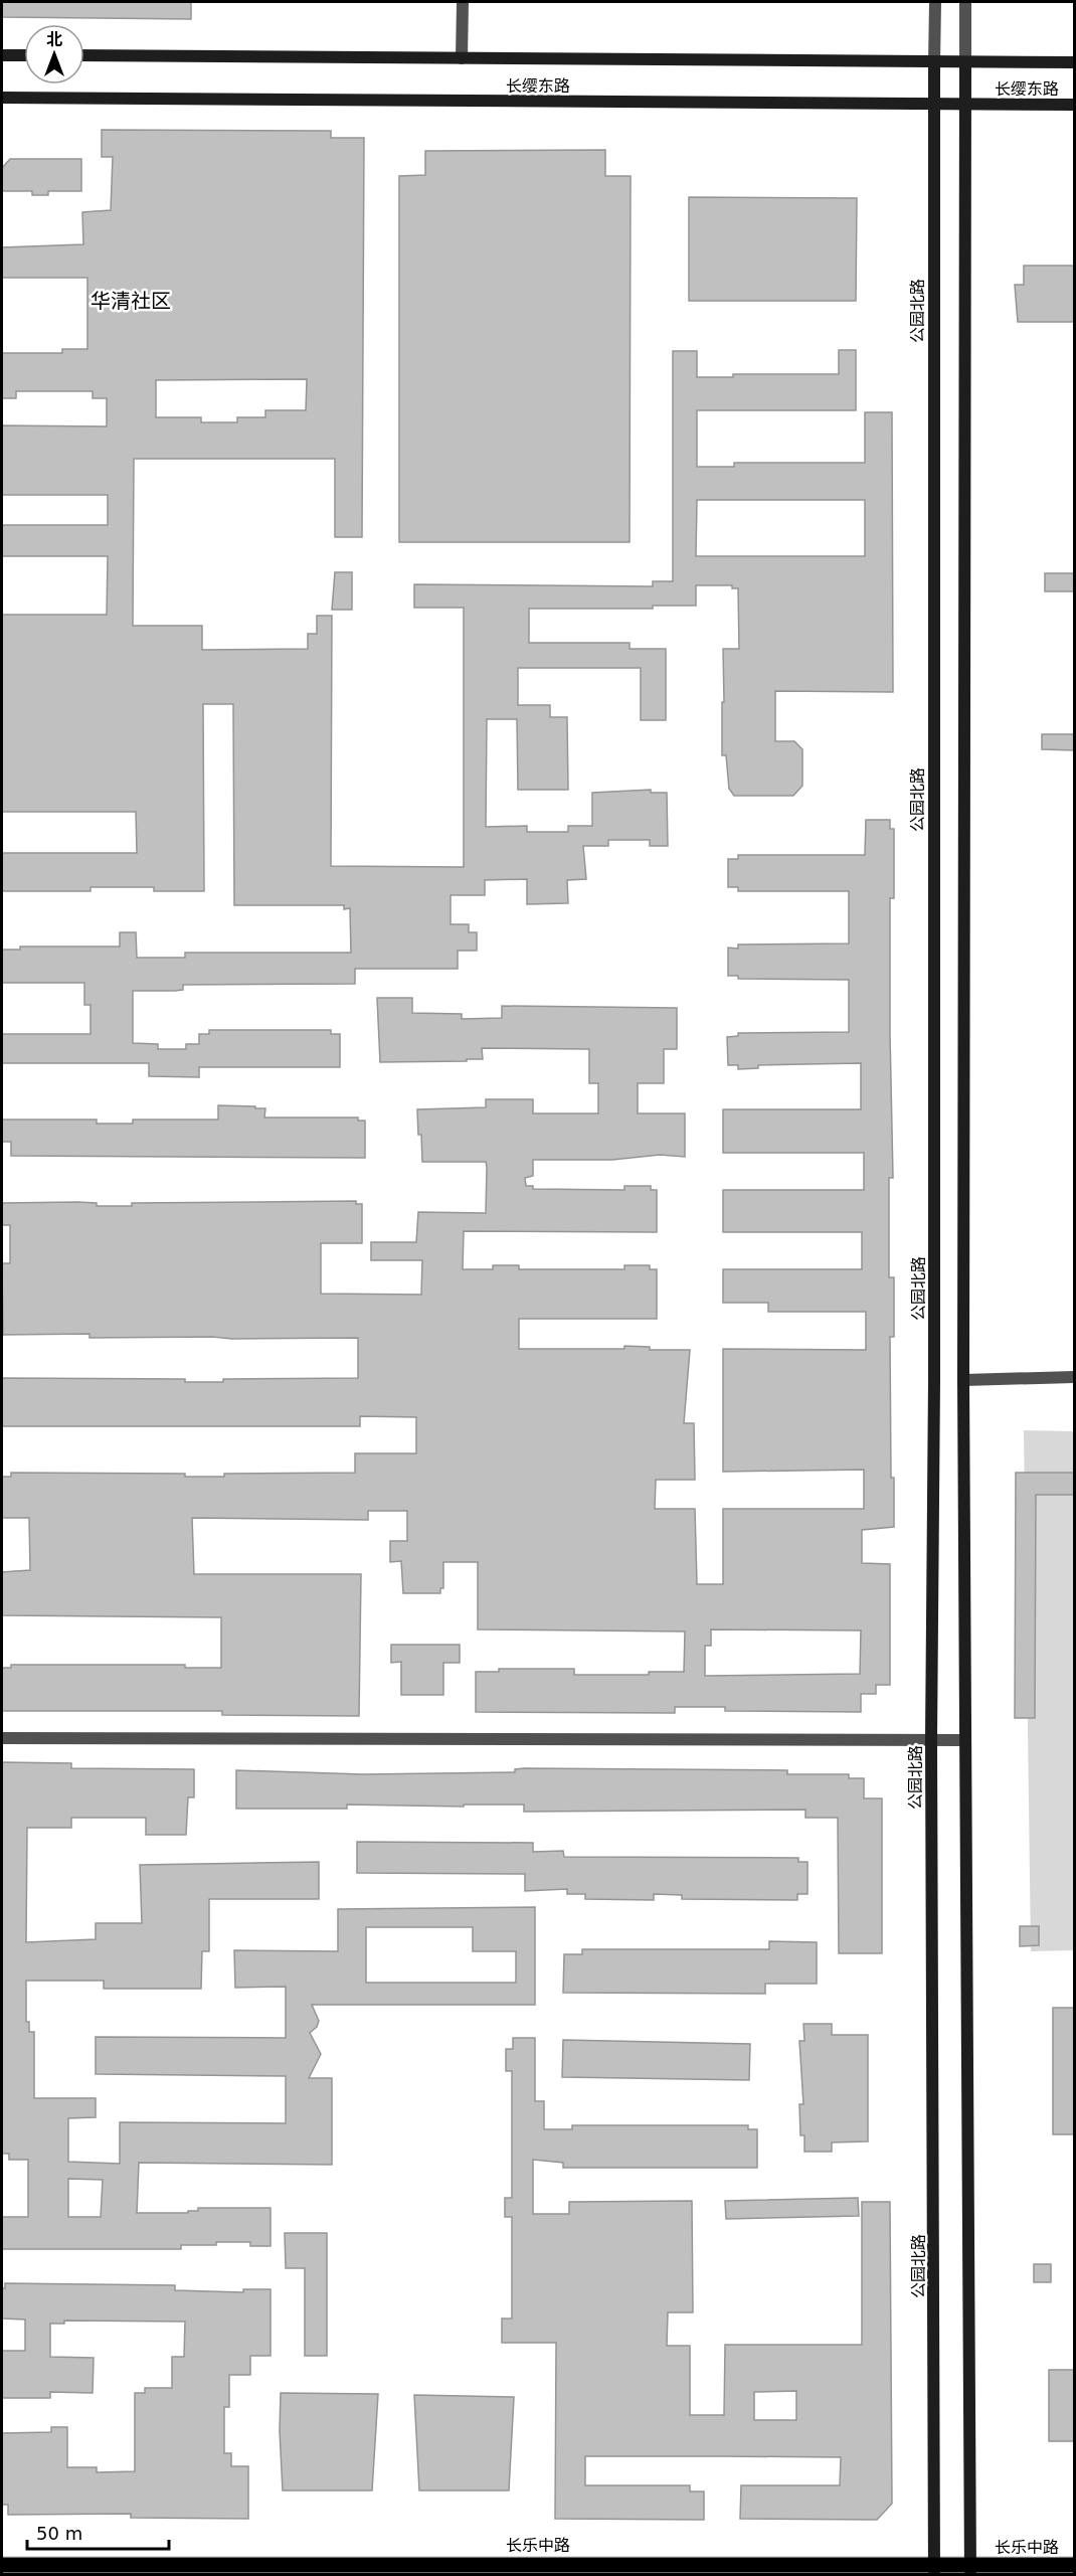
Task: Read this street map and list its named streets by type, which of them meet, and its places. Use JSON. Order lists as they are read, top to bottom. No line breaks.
{"streets":{"main road":["长缨东路","公园北路","长乐中路"]},"crossings":[["长缨东路","公园北路"],["公园北路","长乐中路"]],"districts":["华清社区"],"scale_bar":"50 m","north":"top"}
